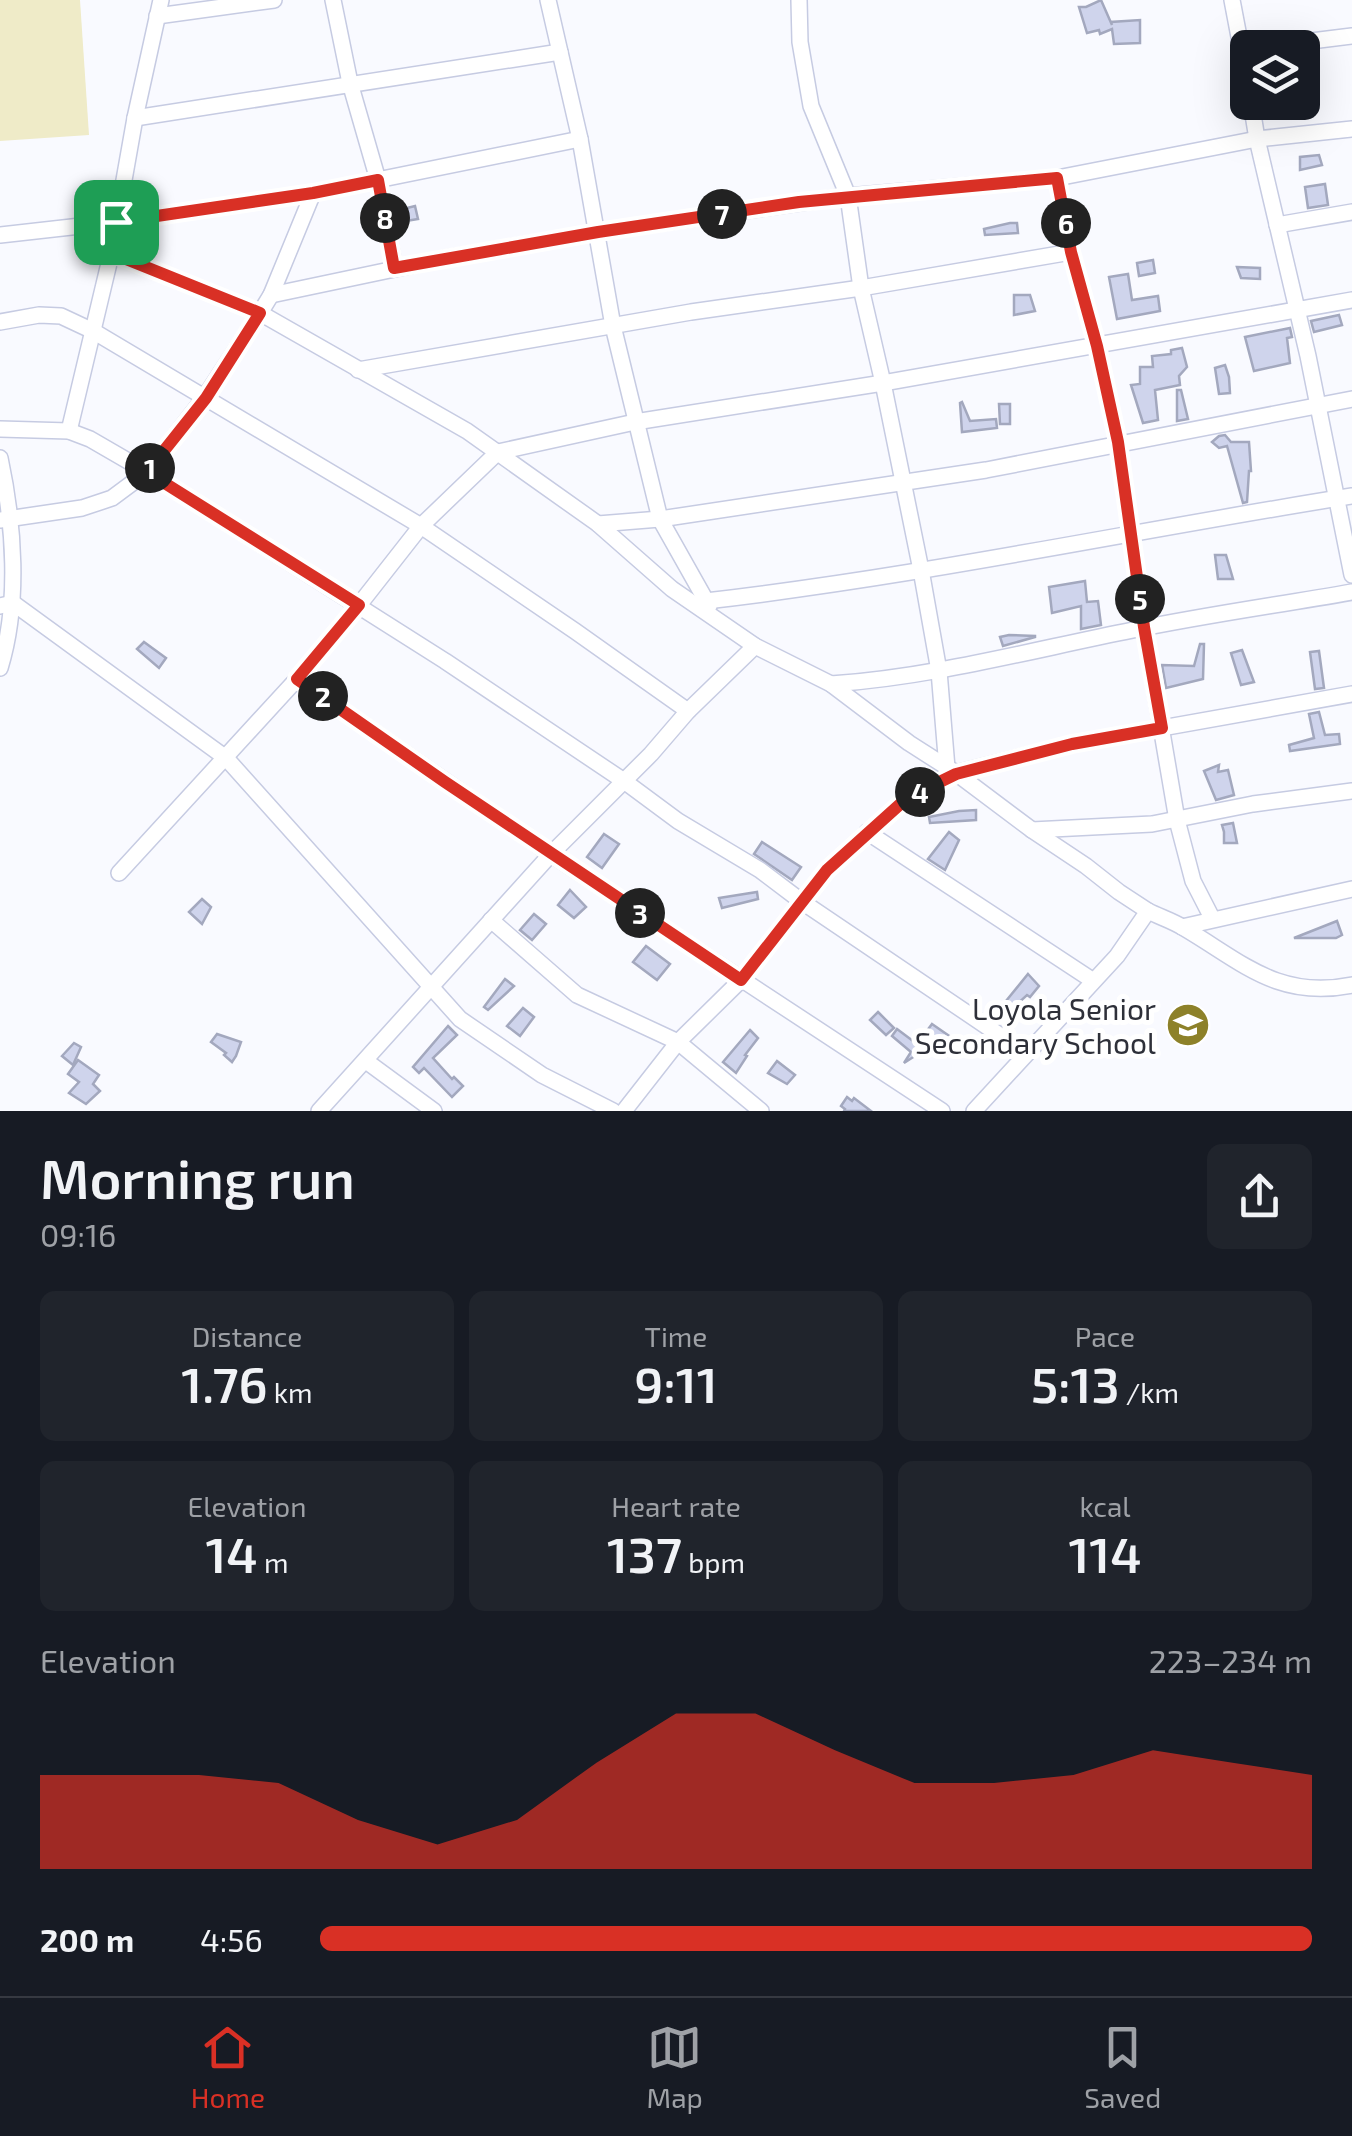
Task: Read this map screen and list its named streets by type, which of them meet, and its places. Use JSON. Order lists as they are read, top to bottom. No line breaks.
{"places":{"school or university":["Loyola Senior Secondary School"]},"page":{"pins":["7","8","6","1","5","2","4","3"],"heading":["Morning run","09:16"],"stats":[["Distance","1.76 km"],["Time","9:11"],["Pace","5:13 /km"],["Elevation","14 m"],["Heart rate","137 bpm"],["kcal","114"]],"chart":["Elevation","223–234 m"],"list":[{"name":"200 m","note":"4:56"}],"tabs":["Home","Map","Saved"]}}
